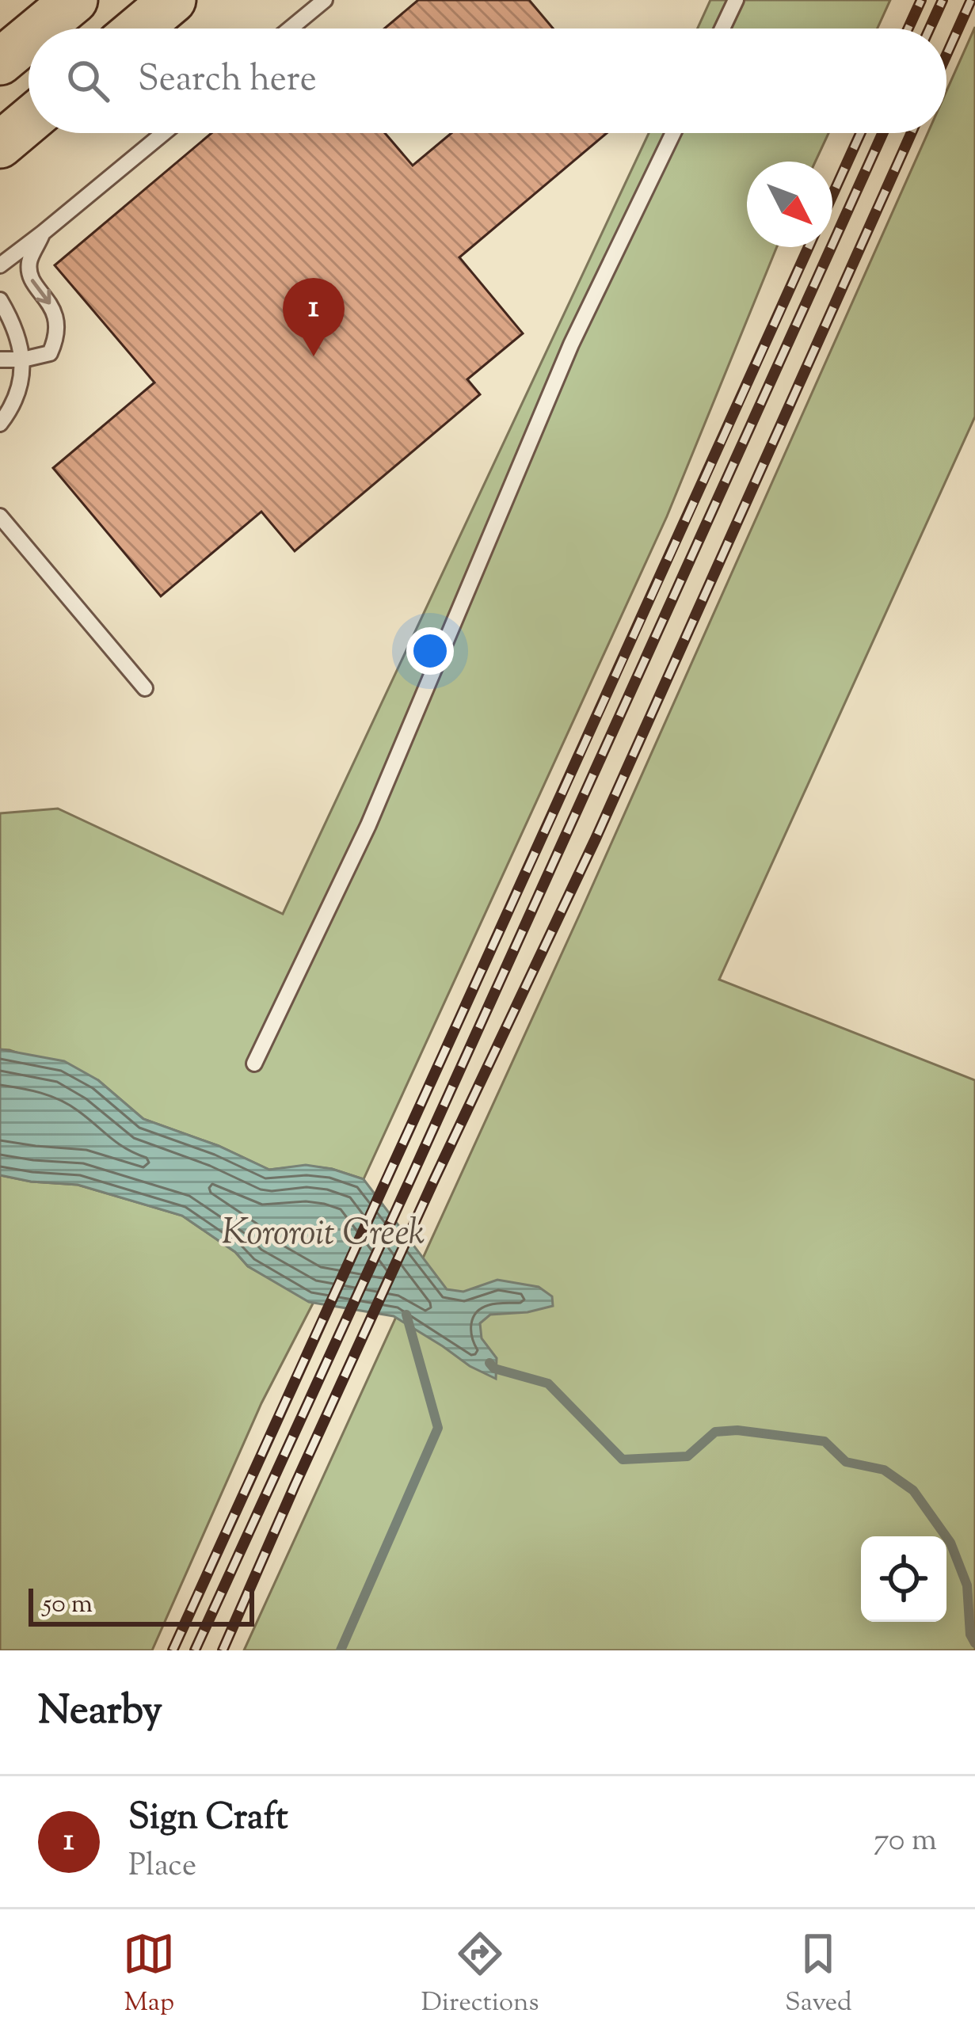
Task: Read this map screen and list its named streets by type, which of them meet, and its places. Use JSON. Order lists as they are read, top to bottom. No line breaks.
{"water":["Kororoit Creek"],"scale_bar":"50 m","north":"bottom right","page":{"search":"Search here","pins":"1","scale":"50 m","heading":"Nearby","list":[{"mark":"1","name":"Sign Craft","note":"Place","value":"70 m"}],"nav":["Map","Directions","Saved"]}}
